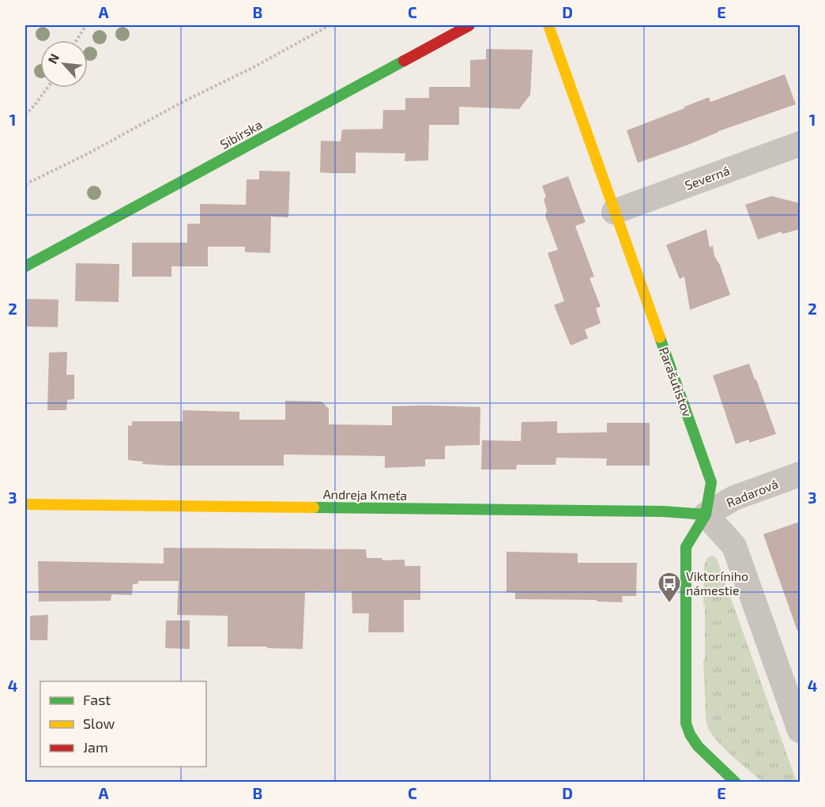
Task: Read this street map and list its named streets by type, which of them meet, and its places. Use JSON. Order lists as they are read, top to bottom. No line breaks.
{"streets":{"street":["Sibírska","Severná","Parašutistov","Radarová","Andreja Kmeťa"]},"crossings":[["Severná","Parašutistov"],["Parašutistov","Radarová"],["Parašutistov","Andreja Kmeťa"],["Radarová","Andreja Kmeťa"]],"places":{"bus stop":["Viktoríniho námestie"]},"legend":["Fast","Slow","Jam"],"north":"top left","grid":{"columns":["A","B","C","D","E"],"rows":["1","2","3","4"]}}
